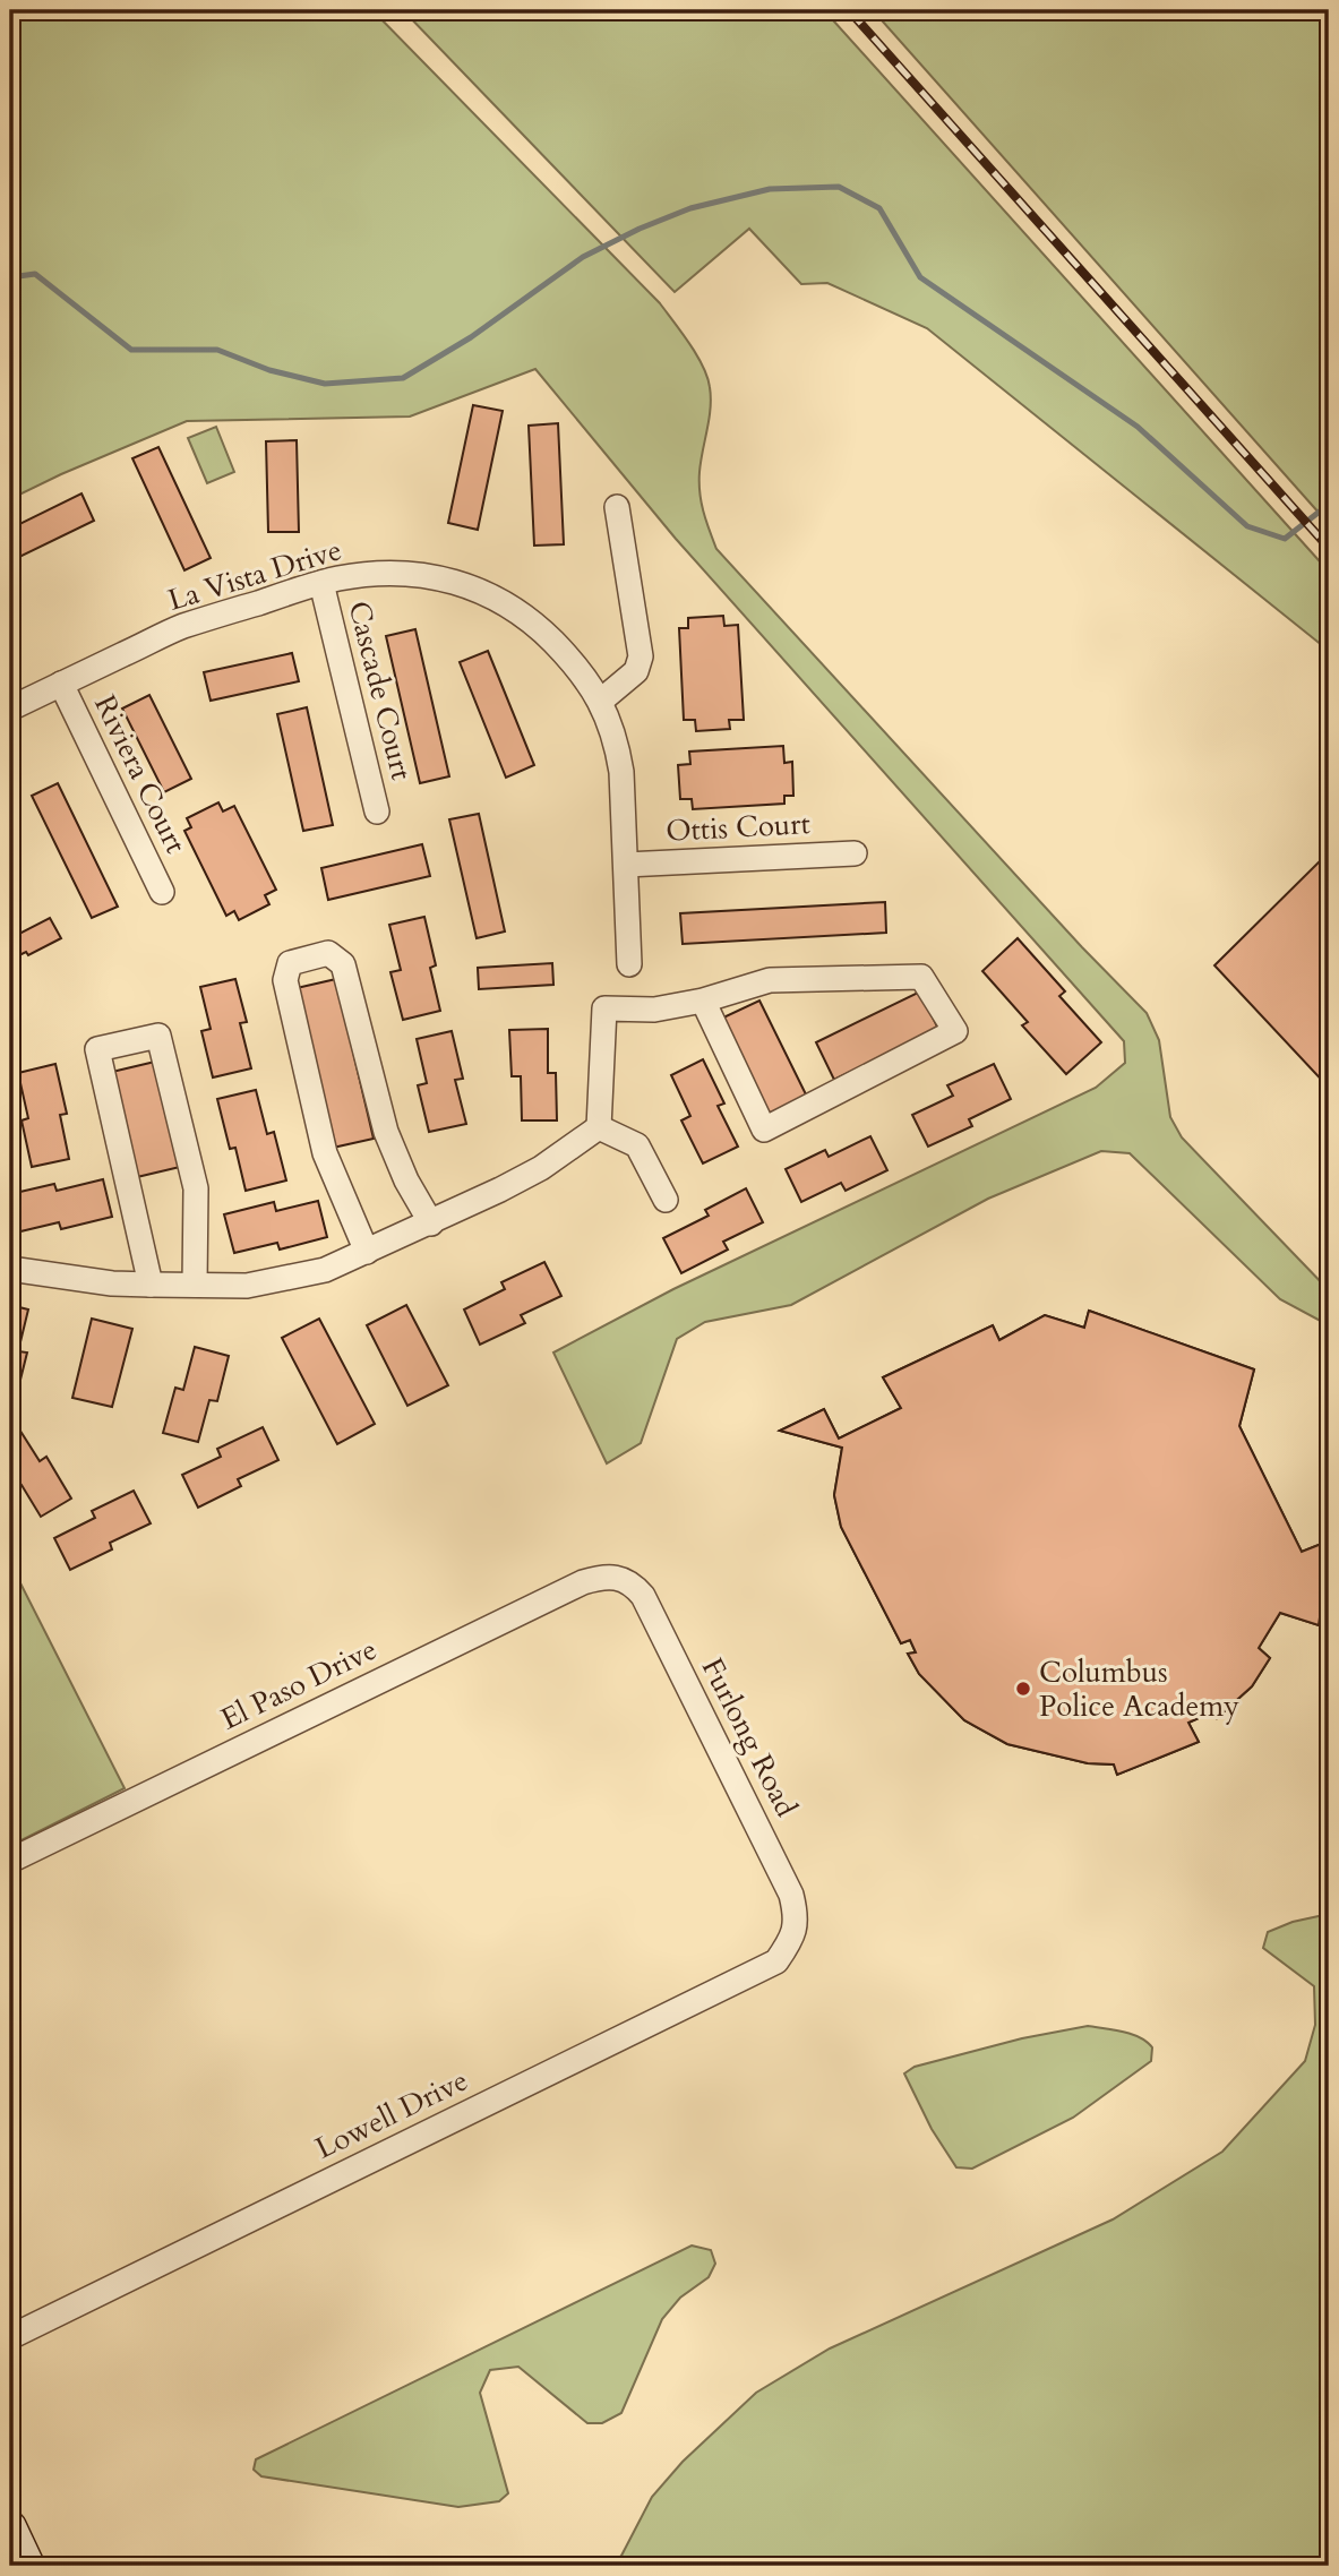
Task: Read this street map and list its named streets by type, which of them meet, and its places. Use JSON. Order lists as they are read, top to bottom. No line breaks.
{"streets":{"street":["La Vista Drive","Cascade Court","Riviera Court","Ottis Court","El Paso Drive","Furlong Road","Lowell Drive"]},"crossings":[["La Vista Drive","Cascade Court"],["La Vista Drive","Riviera Court"],["La Vista Drive","Ottis Court"],["El Paso Drive","Furlong Road"],["Furlong Road","Lowell Drive"]],"places":["Columbus Police Academy"]}
